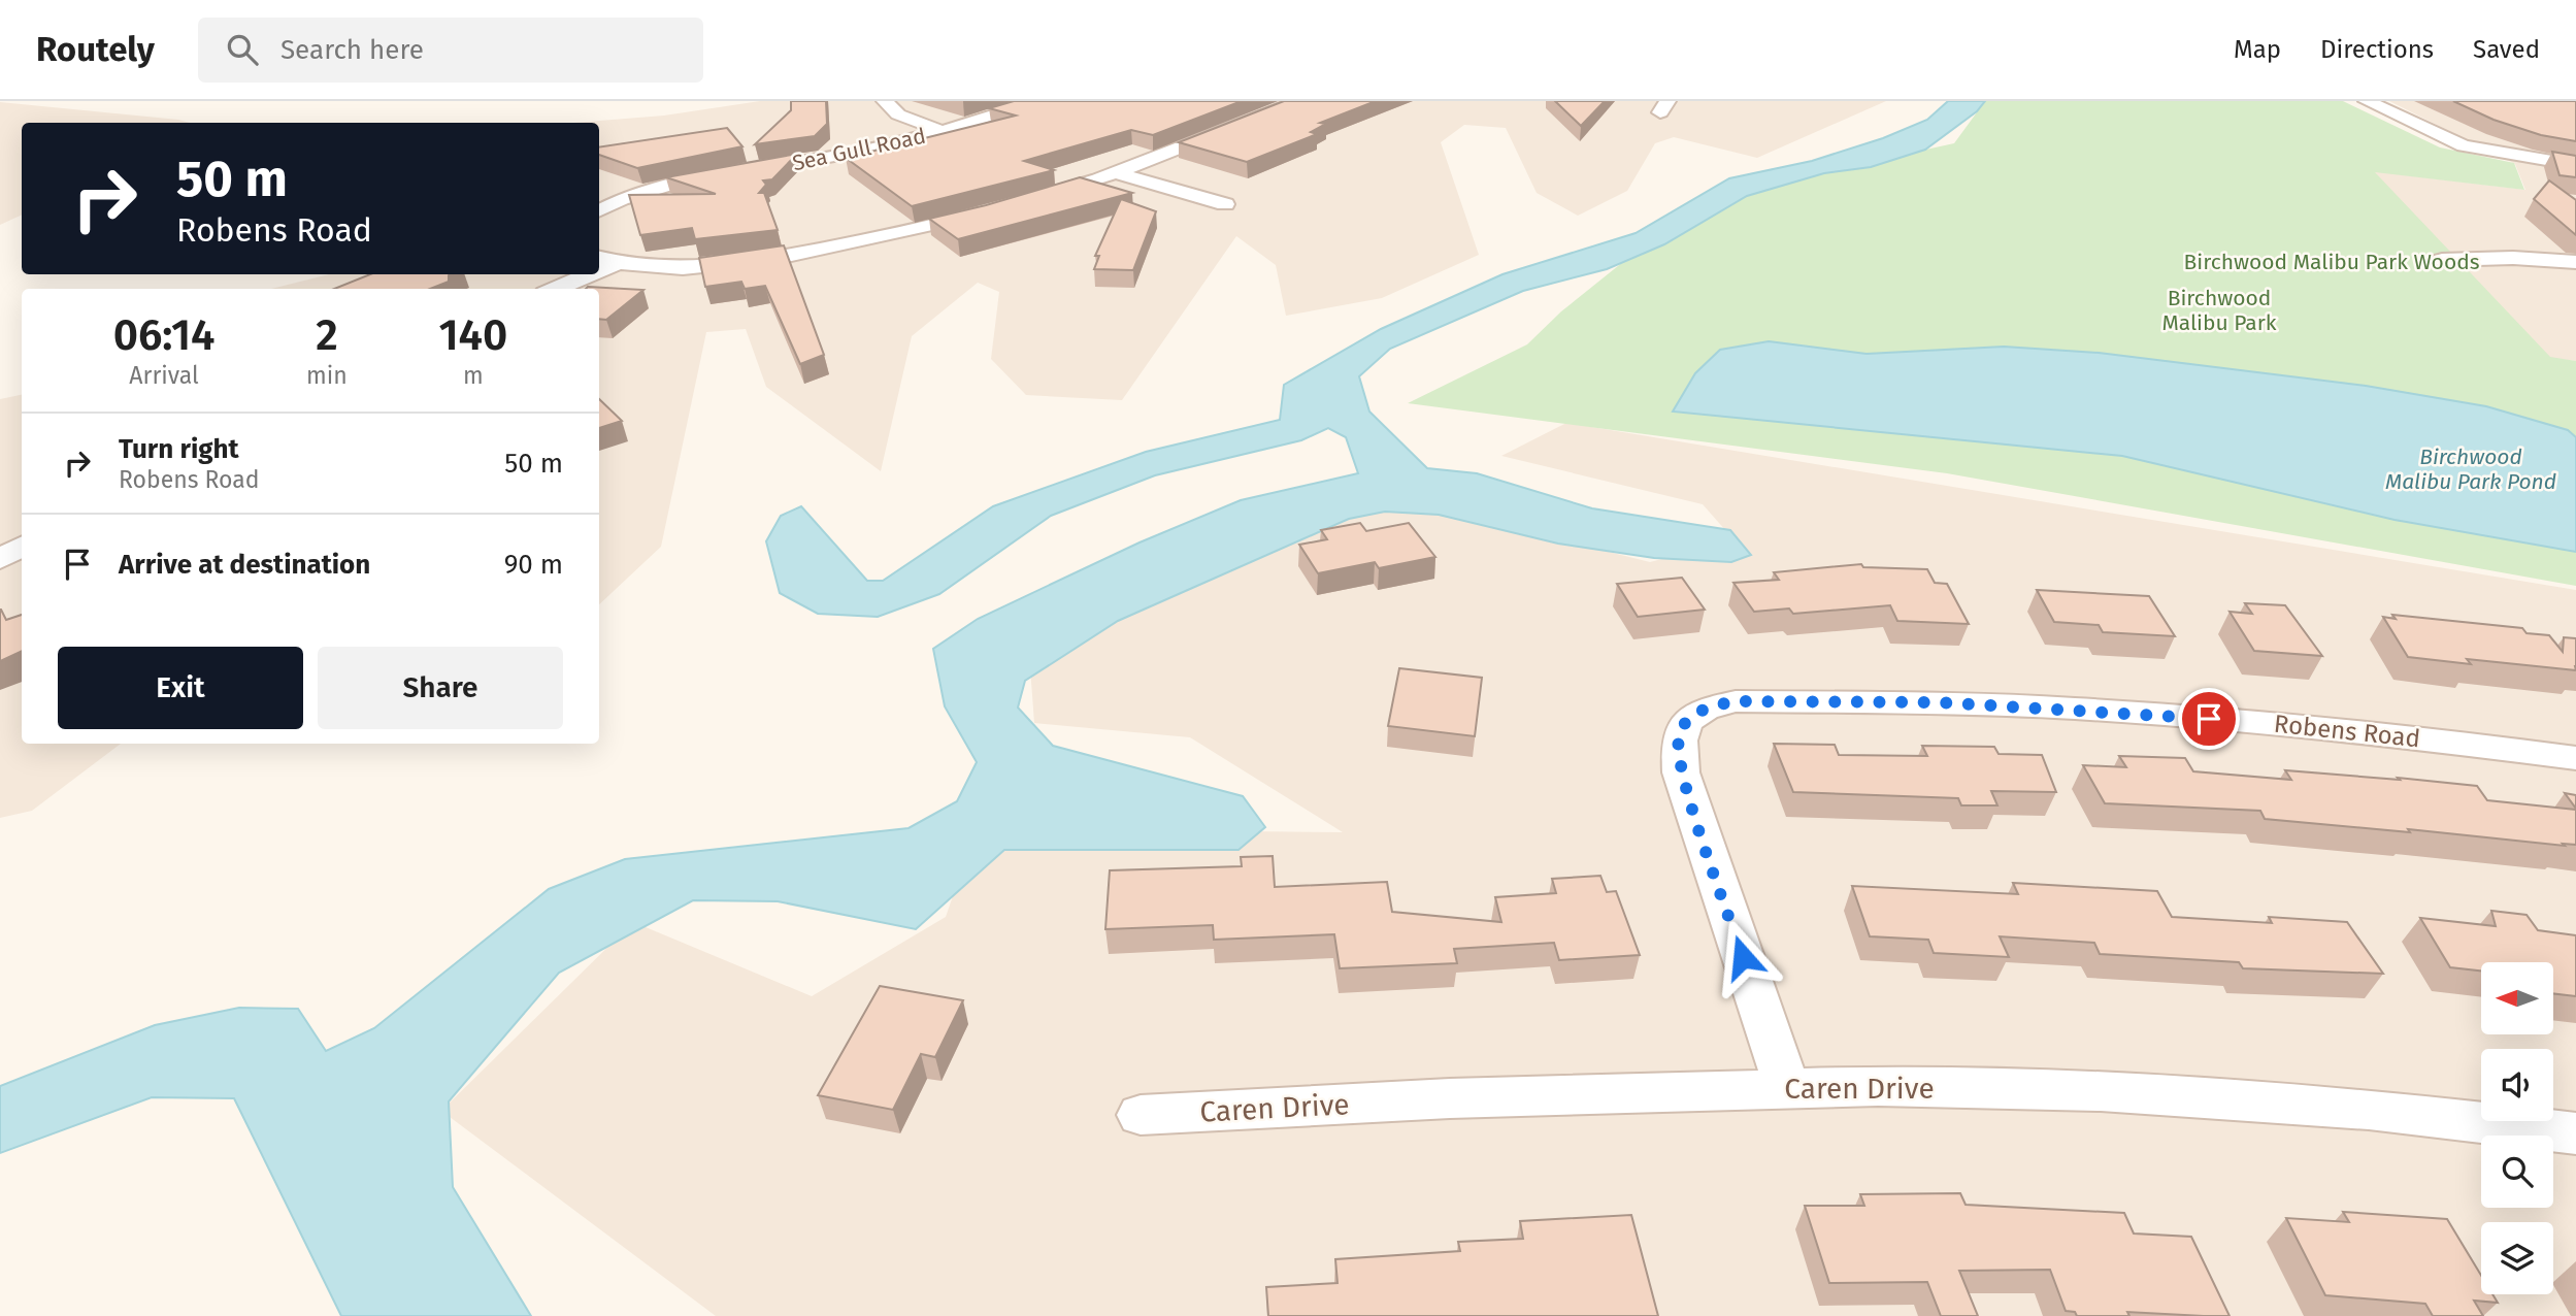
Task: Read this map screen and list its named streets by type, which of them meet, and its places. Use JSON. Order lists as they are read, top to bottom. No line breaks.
{"streets":{"street":["Sea Gull Road","Robens Road","Caren Drive"]},"crossings":[["Robens Road","Caren Drive"]],"water":["Birchwood Malibu Park Pond"],"parks":["Birchwood Malibu Park Woods","Birchwood Malibu Park"],"north":"left","page":{"header":"Routely","search":"Search here","nav":["Map","Directions","Saved"],"turn":["50 m","Robens Road"],"eta":["06:14","Arrival","2","min","140","m"],"list":[{"name":"Turn right","note":"Robens Road","value":"50 m"},{"name":"Arrive at destination","value":"90 m"}],"buttons":["Exit","Share"]}}
